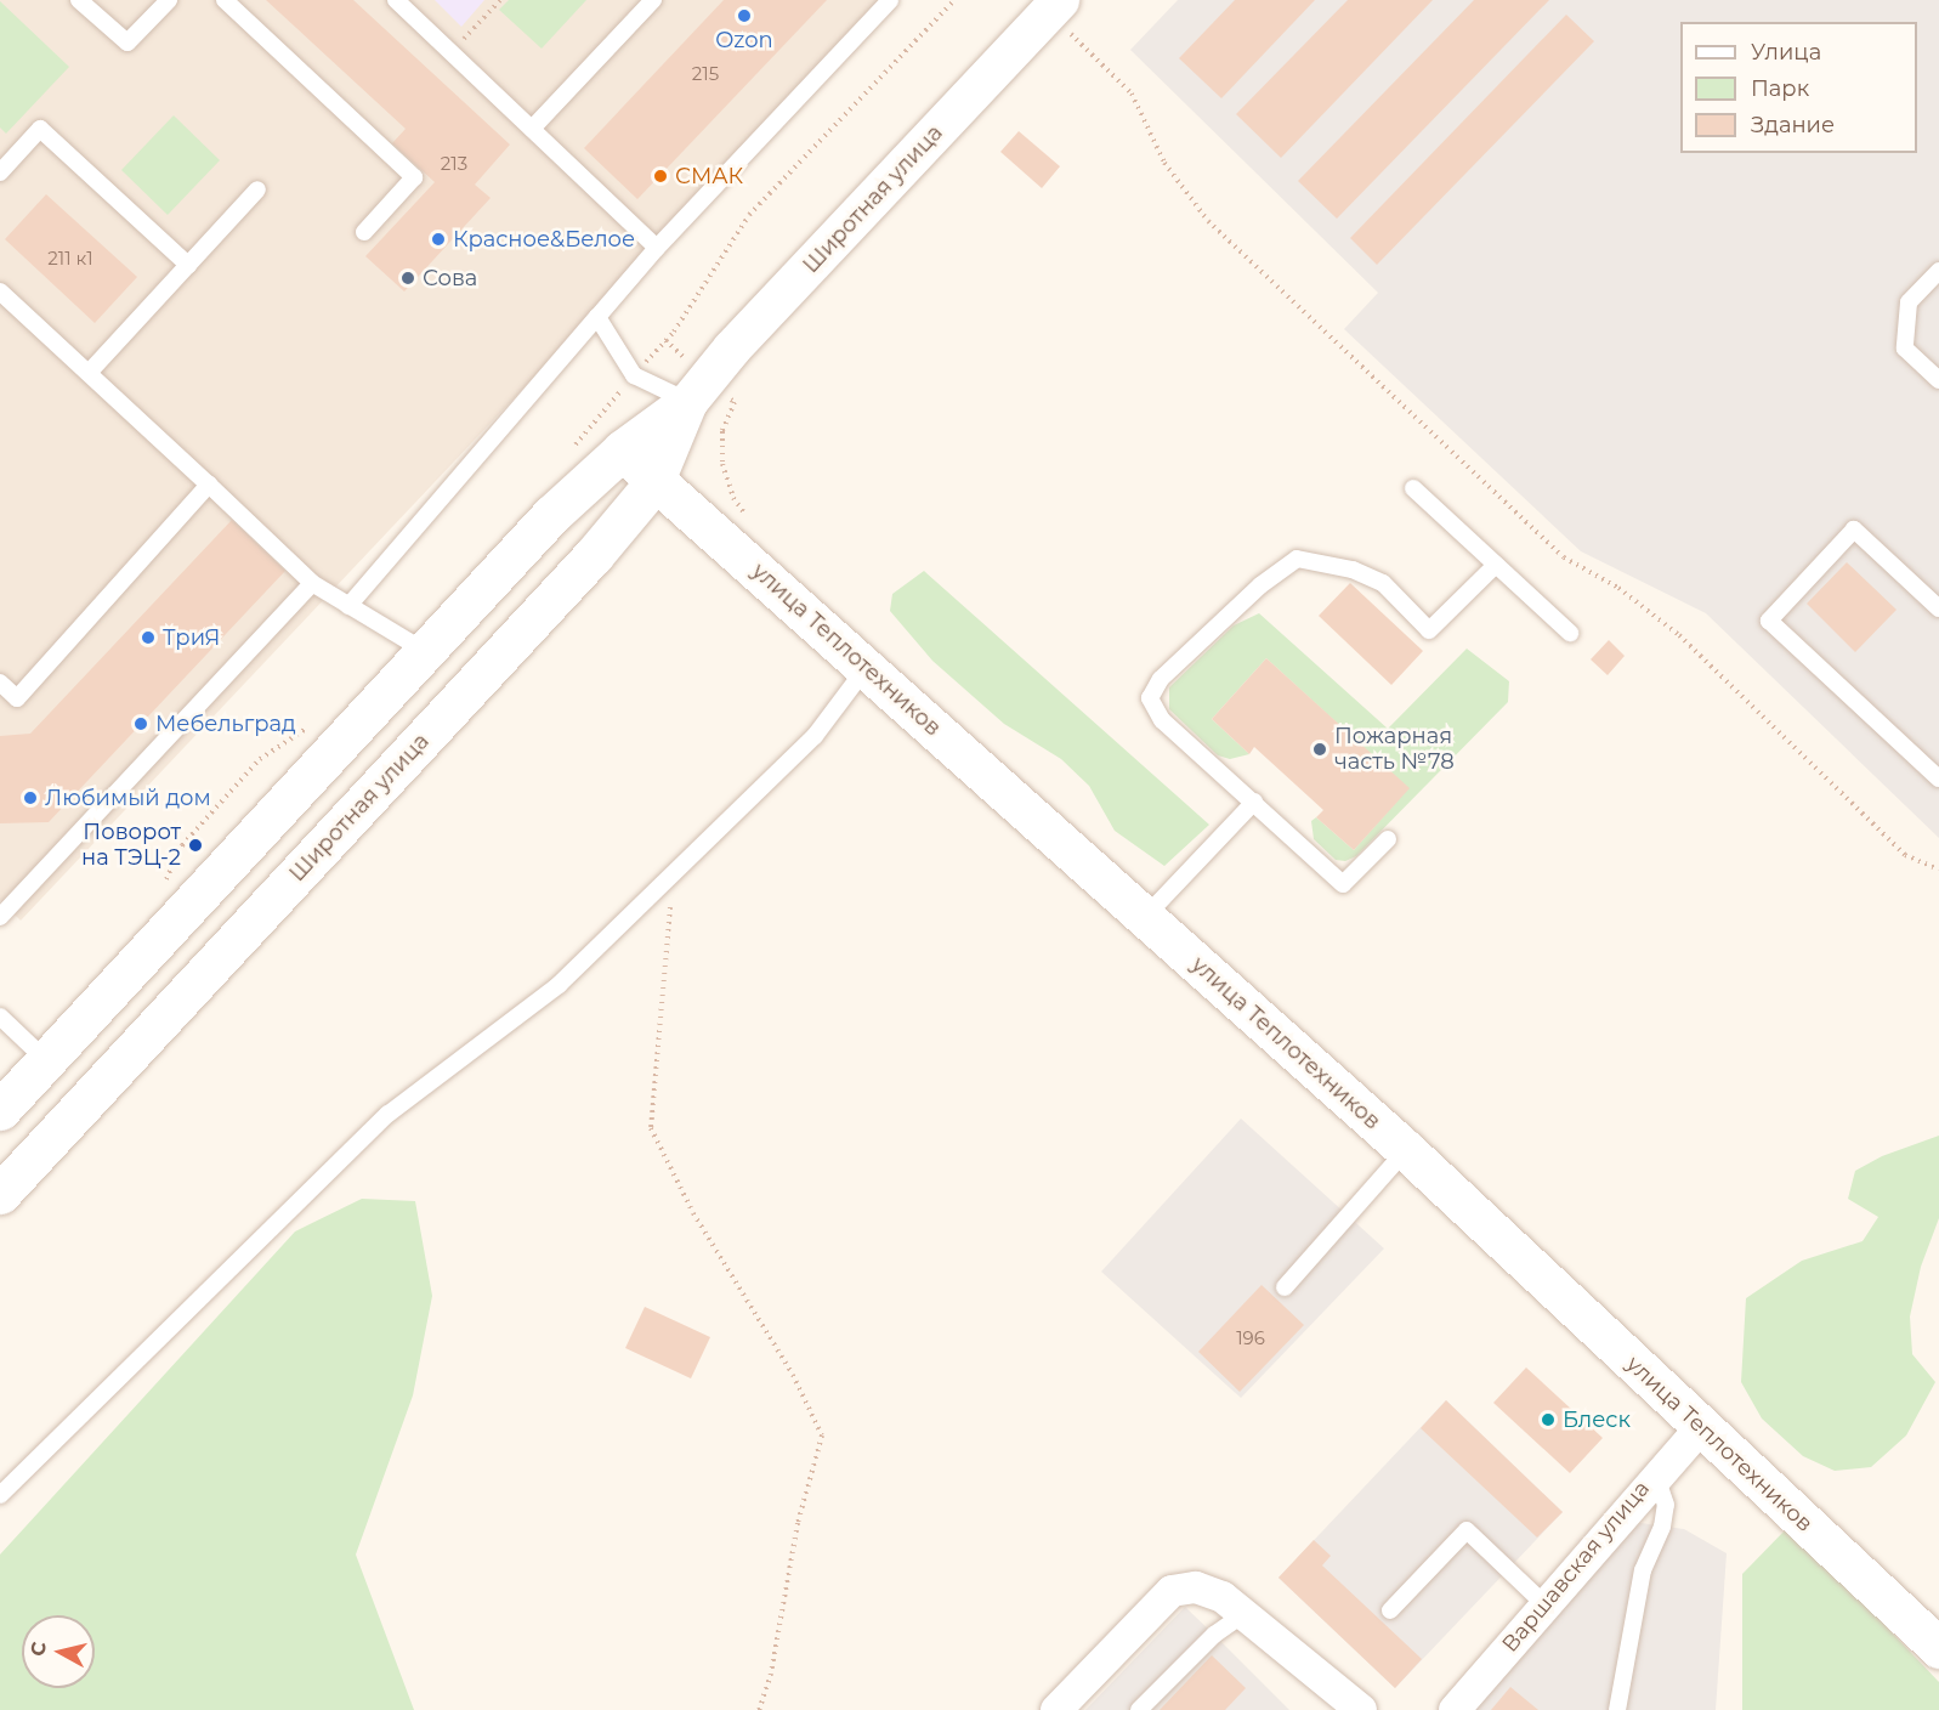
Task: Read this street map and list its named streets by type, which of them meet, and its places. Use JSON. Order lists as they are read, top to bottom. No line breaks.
{"streets":{"main road":["Широтная улица","улица Теплотехников"],"street":["Варшавская улица"]},"crossings":[["Широтная улица","улица Теплотехников"],["улица Теплотехников","Варшавская улица"]],"places":["Ozon","СМАК","Красное&Белое","Сова","ТриЯ","Мебельград","Пожарная часть №78","Любимый дом","Поворот на ТЭЦ-2","Блеск"],"house_numbers":["215","213","211 к1","196"],"legend":["Улица","Парк","Здание"],"north":"left"}
